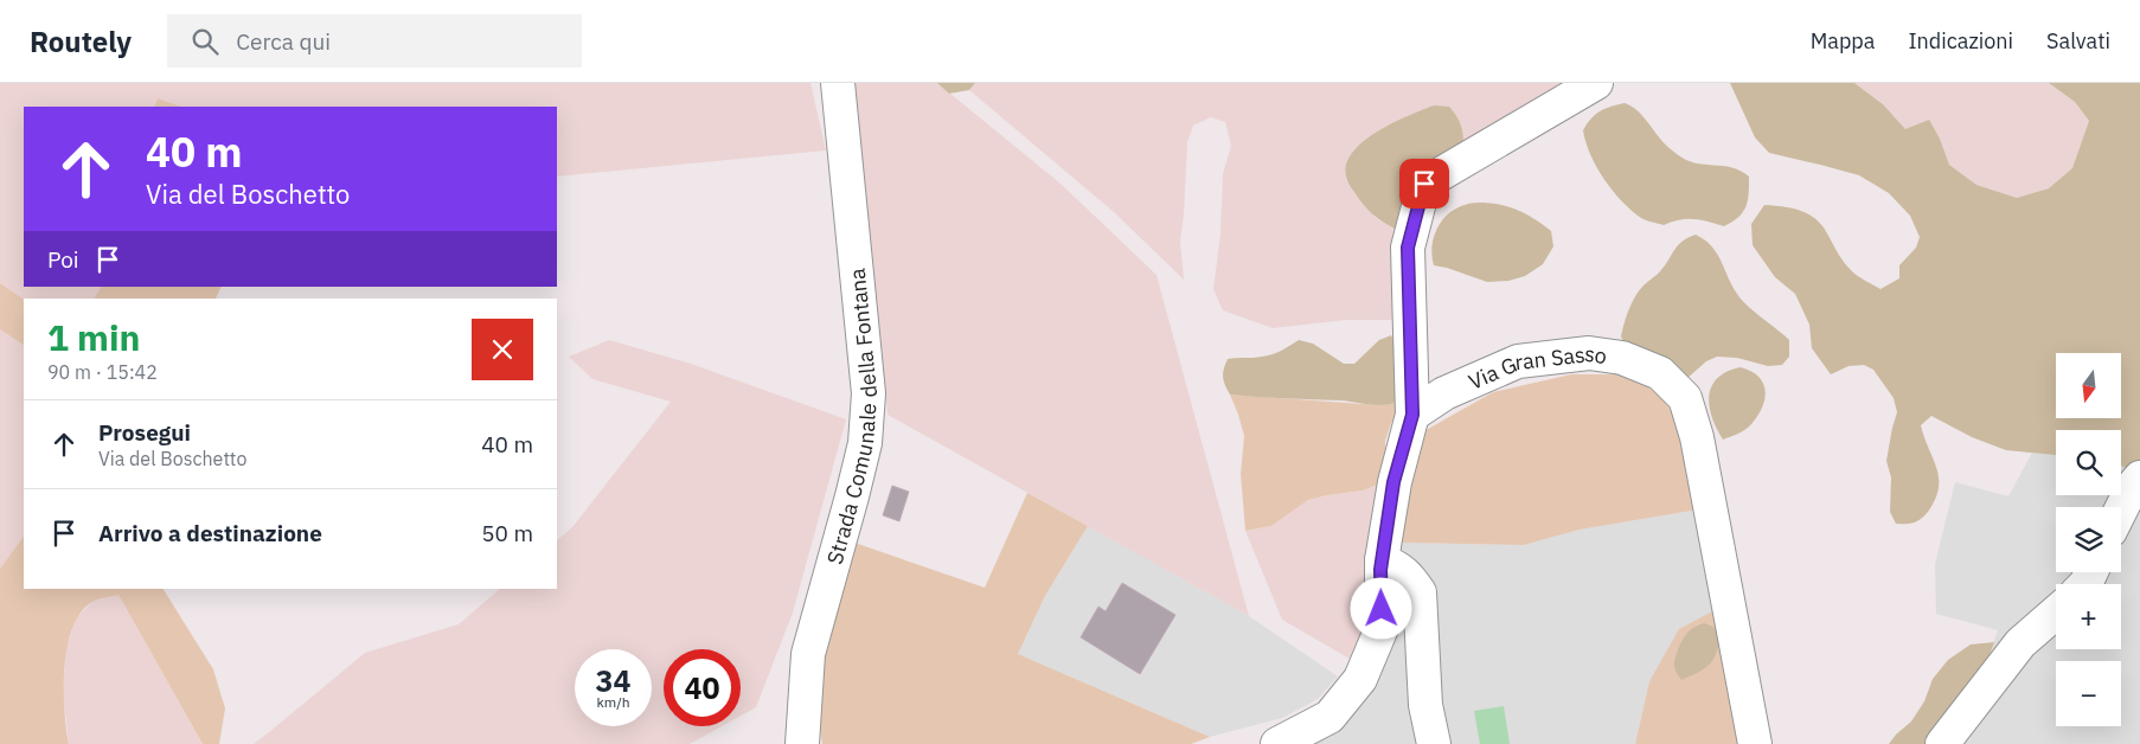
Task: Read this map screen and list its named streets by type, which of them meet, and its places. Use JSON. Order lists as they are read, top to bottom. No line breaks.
{"streets":{"street":["Via Gran Sasso","Strada Comunale della Fontana"]},"north":"bottom","page":{"header":"Routely","search":"Cerca qui","nav":["Mappa","Indicazioni","Salvati"],"turn":["40 m","Via del Boschetto"],"then":"Poi","heading":["1 min","90 m · 15:42"],"map_buttons":["+","−"],"list":[{"name":"Prosegui","note":"Via del Boschetto","value":"40 m"},{"name":"Arrivo a destinazione","value":"50 m"}],"speed":"34 km/h","limit":"40"}}
